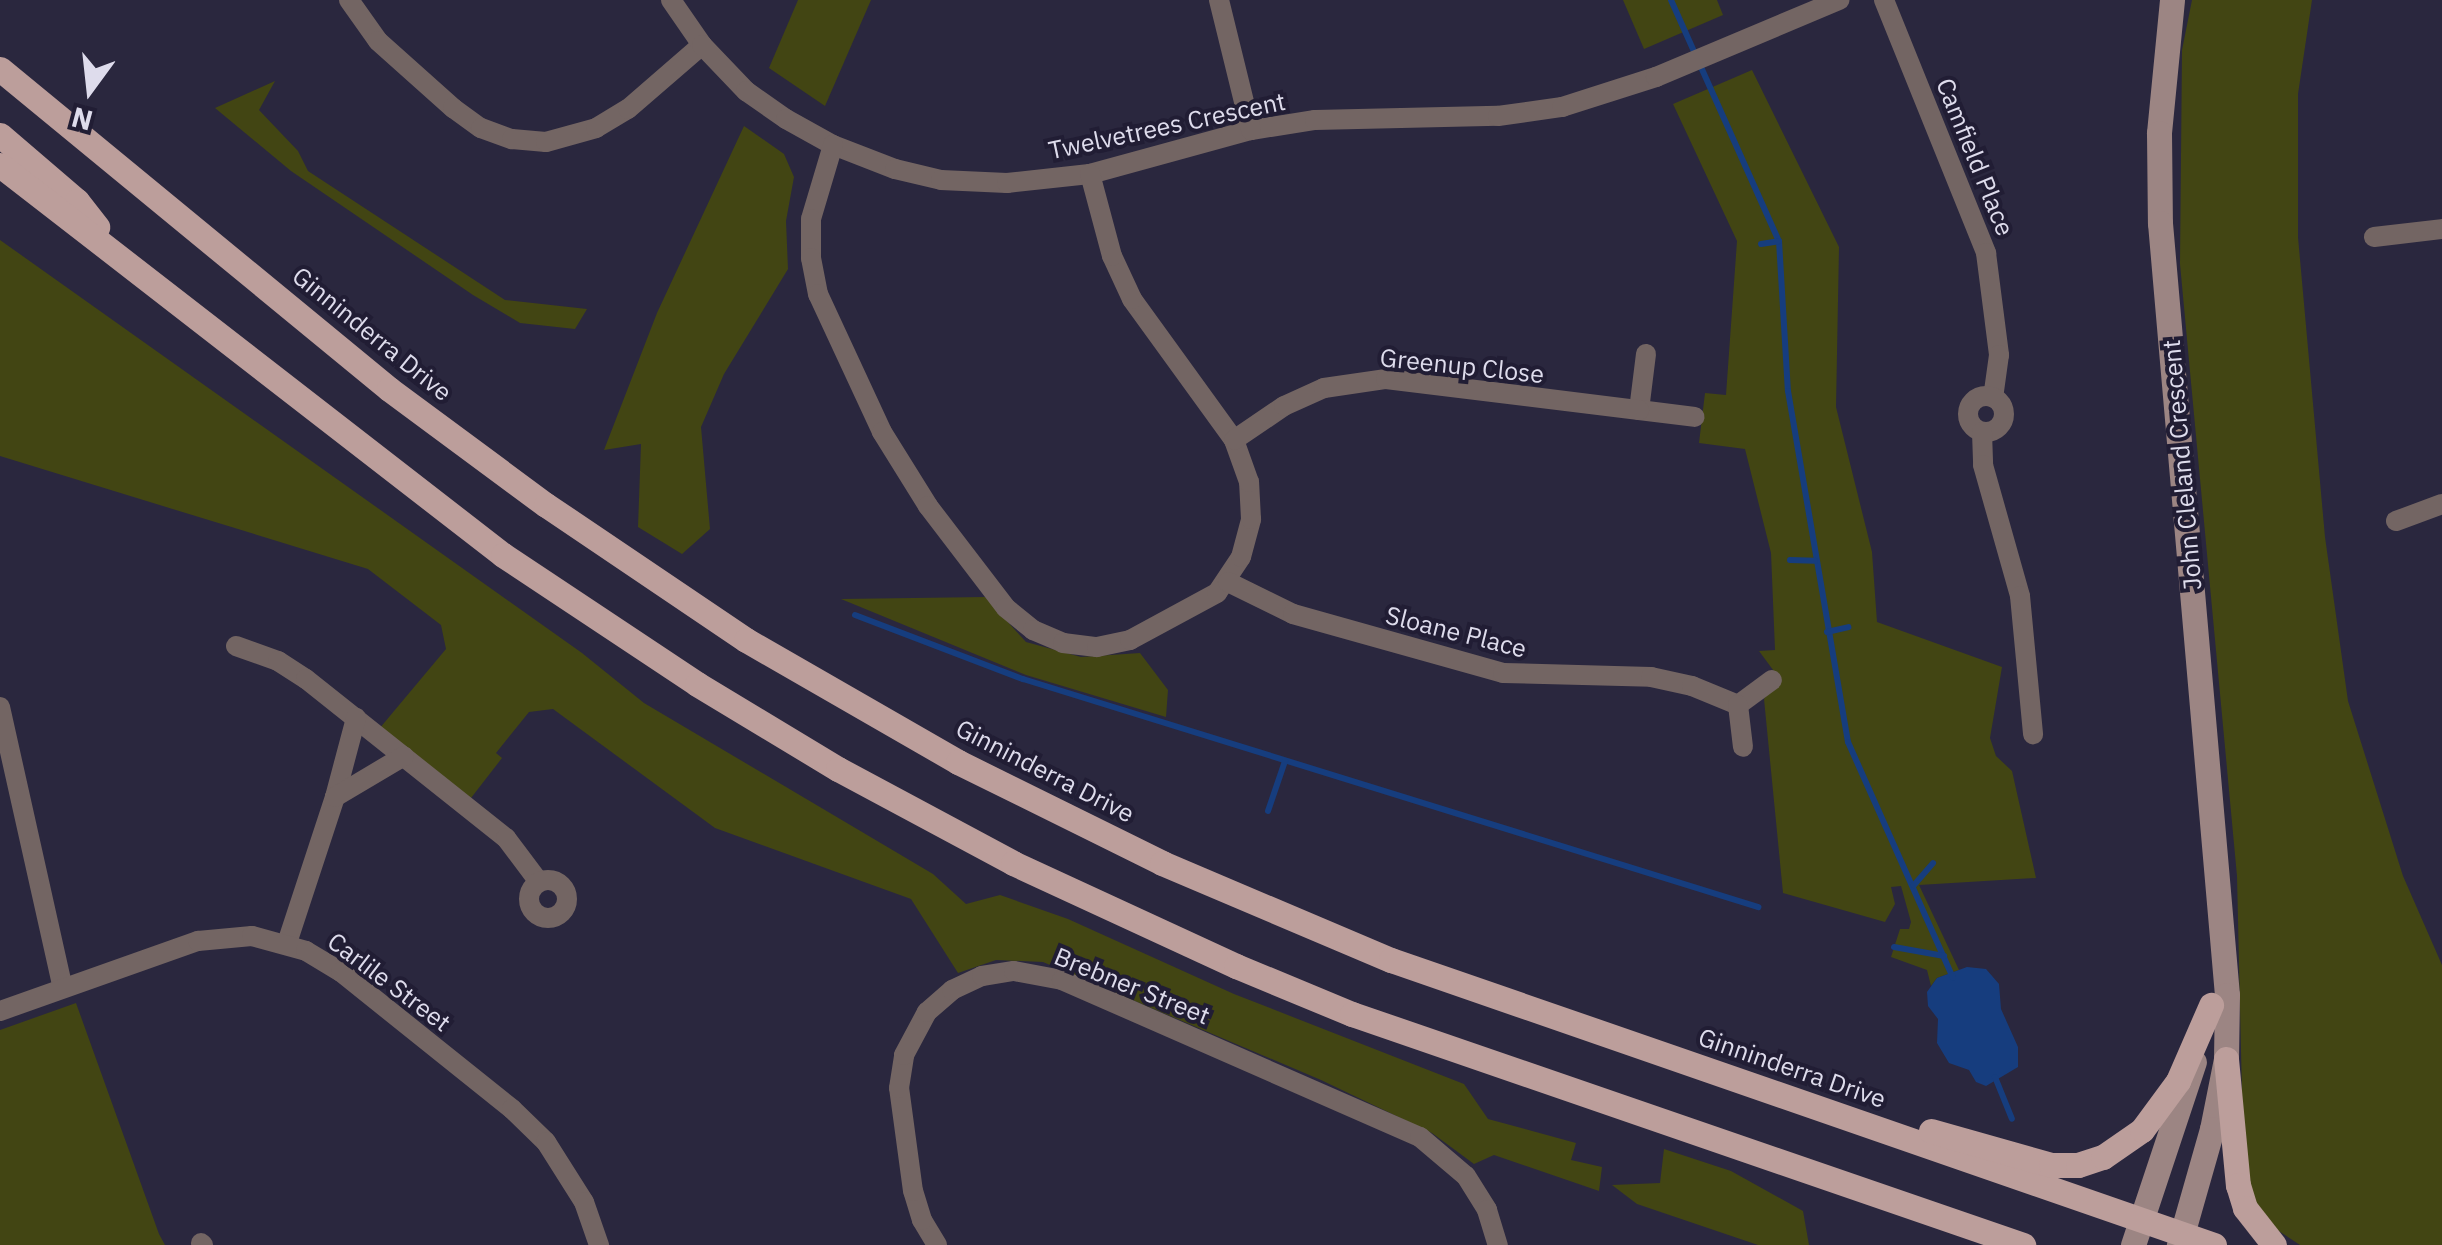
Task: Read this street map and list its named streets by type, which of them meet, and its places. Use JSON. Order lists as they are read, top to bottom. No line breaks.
{"streets":{"main road":["Ginninderra Drive"],"street":["Twelvetrees Crescent","Camfield Place","Greenup Close","John Cleland Crescent","Sloane Place","Carlile Street","Brebner Street"]},"crossings":[["Ginninderra Drive","John Cleland Crescent"]],"north":"bottom"}
